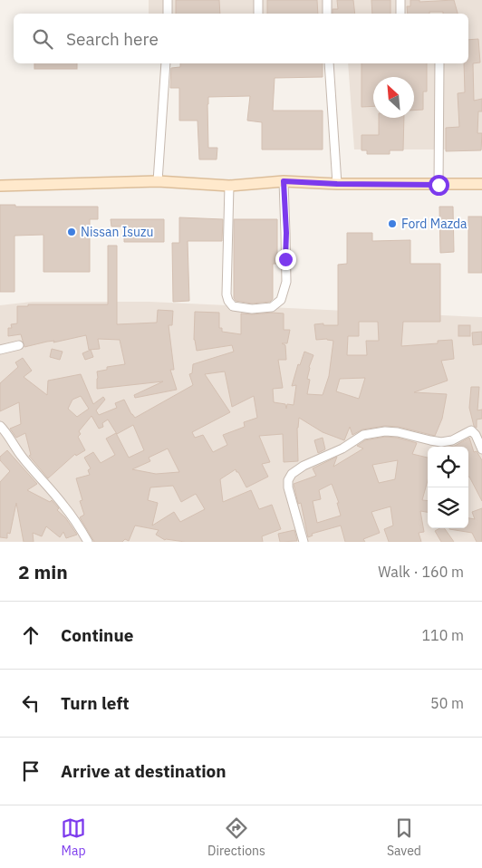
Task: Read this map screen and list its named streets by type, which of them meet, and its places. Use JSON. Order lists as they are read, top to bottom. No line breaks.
{"places":["Ford Mazda","Nissan Isuzu"],"north":"top left","page":{"search":"Search here","heading":["2 min","Walk · 160 m"],"list":[["Continue","110 m"],["Turn left","50 m"],"Arrive at destination"],"nav":["Map","Directions","Saved"]}}
